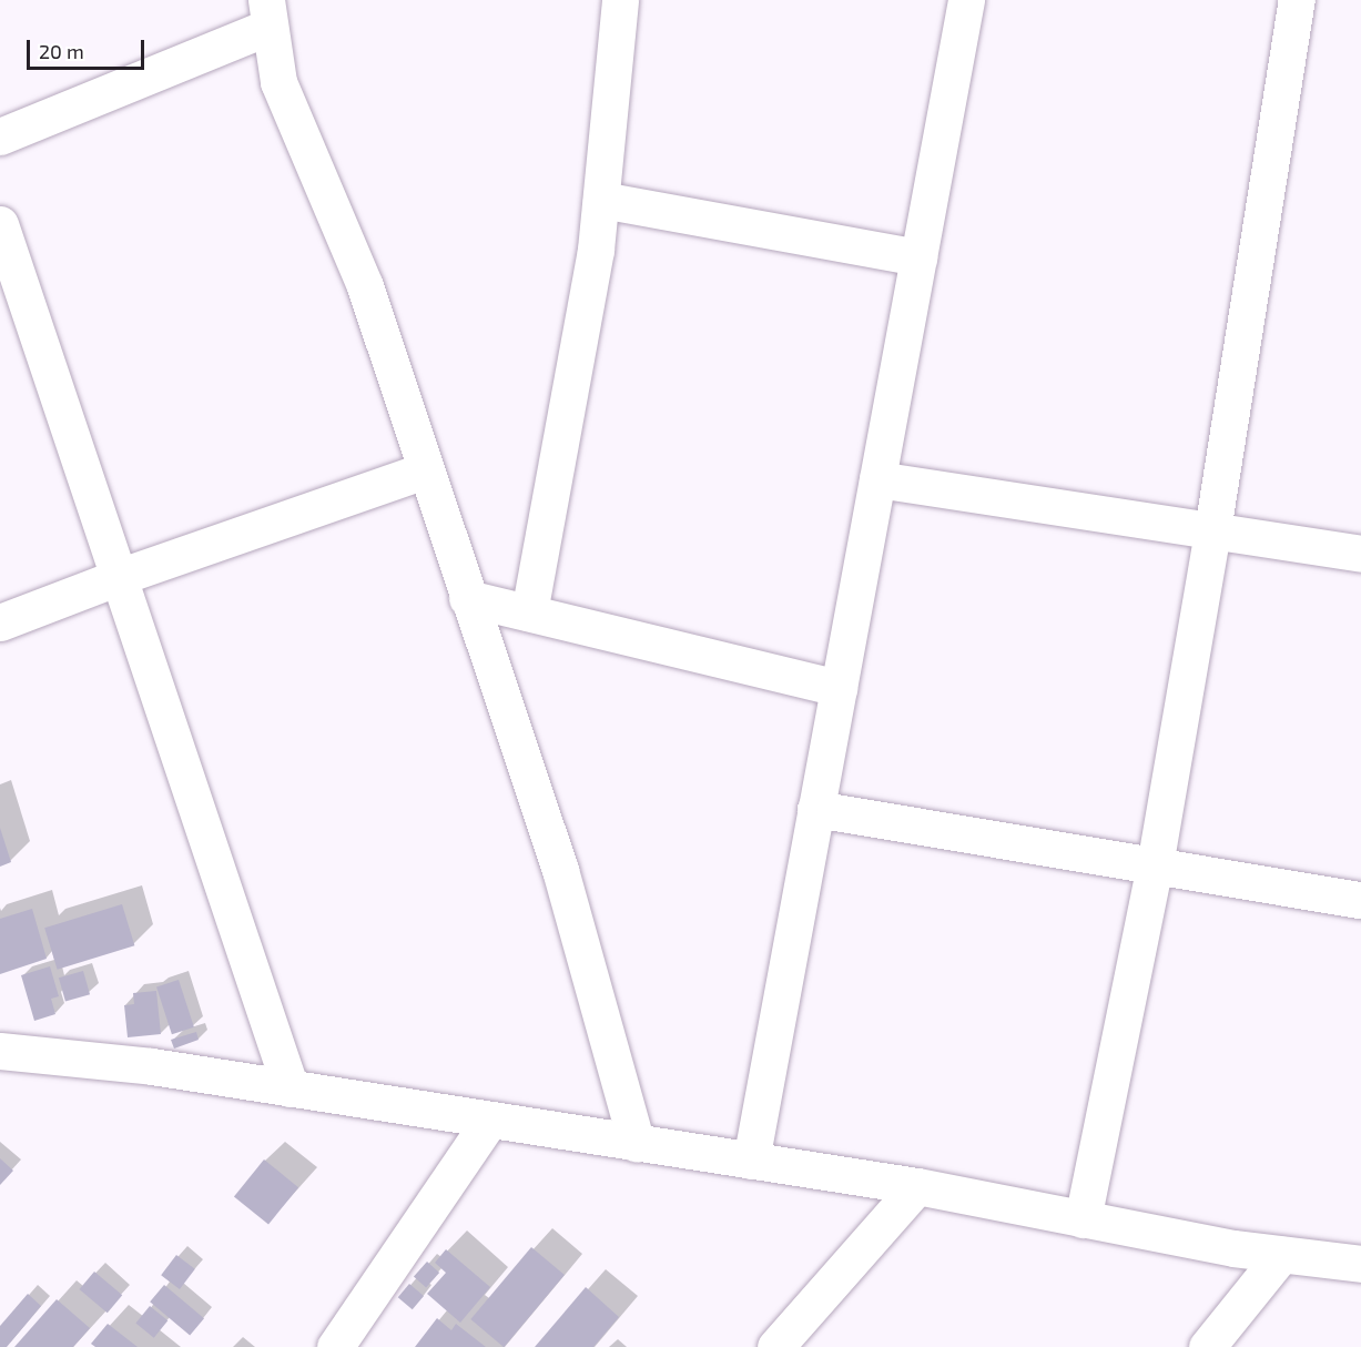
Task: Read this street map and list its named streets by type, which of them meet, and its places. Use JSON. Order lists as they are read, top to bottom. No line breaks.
{"scale_bar":"20 m"}
